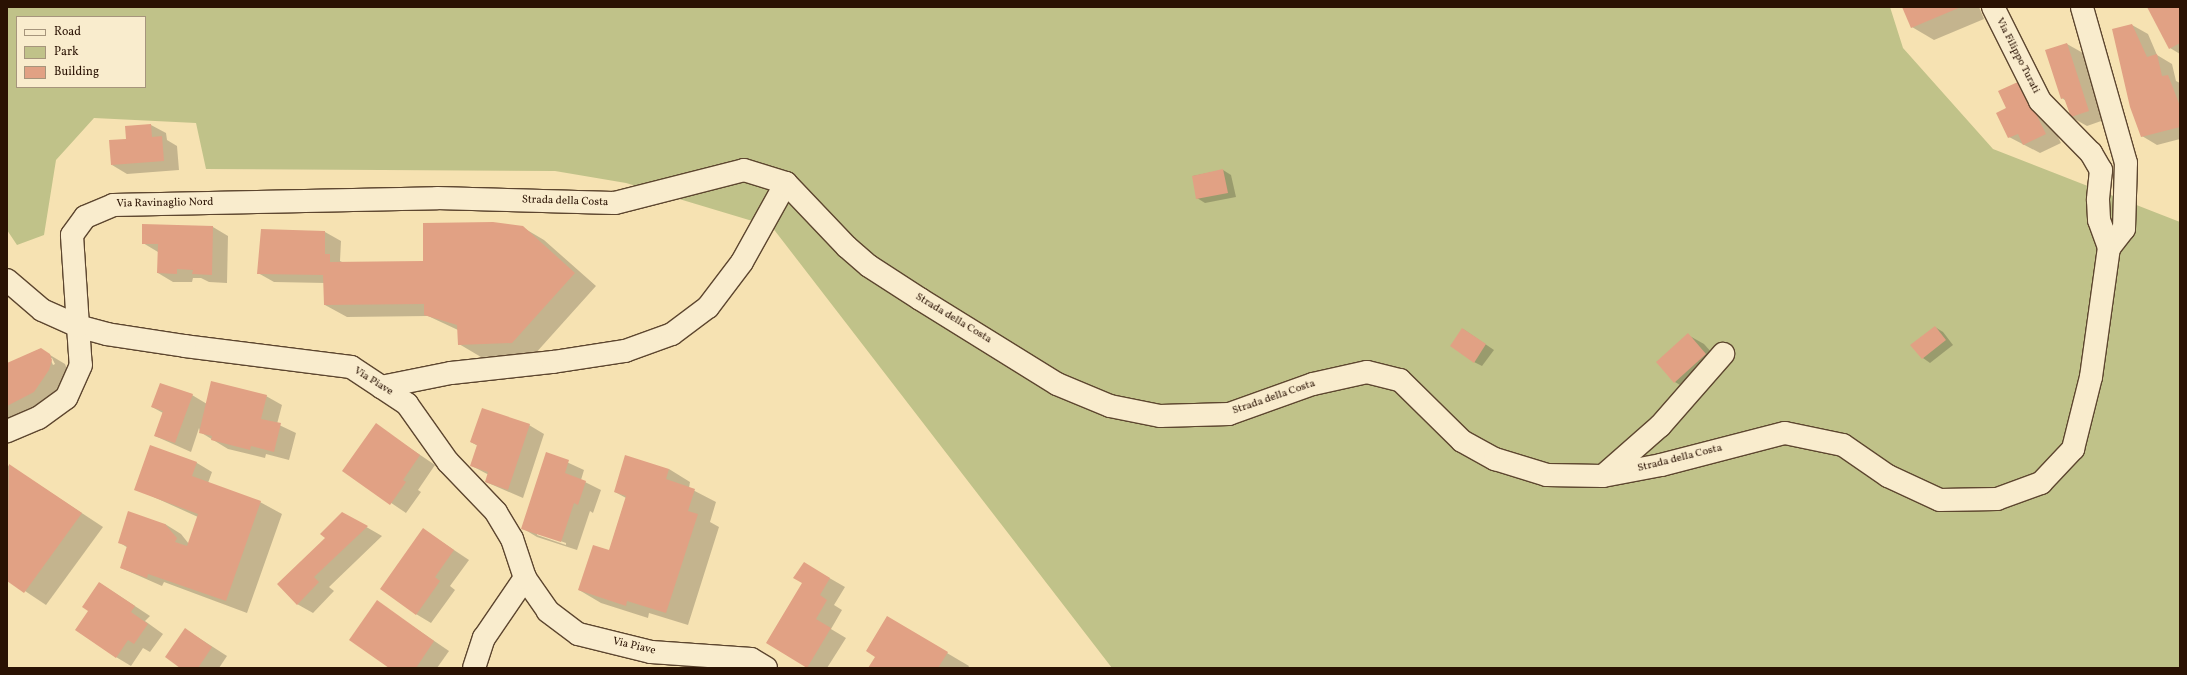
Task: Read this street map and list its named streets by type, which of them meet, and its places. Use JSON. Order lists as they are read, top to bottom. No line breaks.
{"streets":{"street":["Via Filippo Turati","Strada della Costa","Via Ravinaglio Nord","Via Piave"]},"crossings":[["Via Filippo Turati","Strada della Costa"],["Strada della Costa","Via Ravinaglio Nord"],["Via Ravinaglio Nord","Via Piave"]],"legend":["Road","Park","Building"]}
